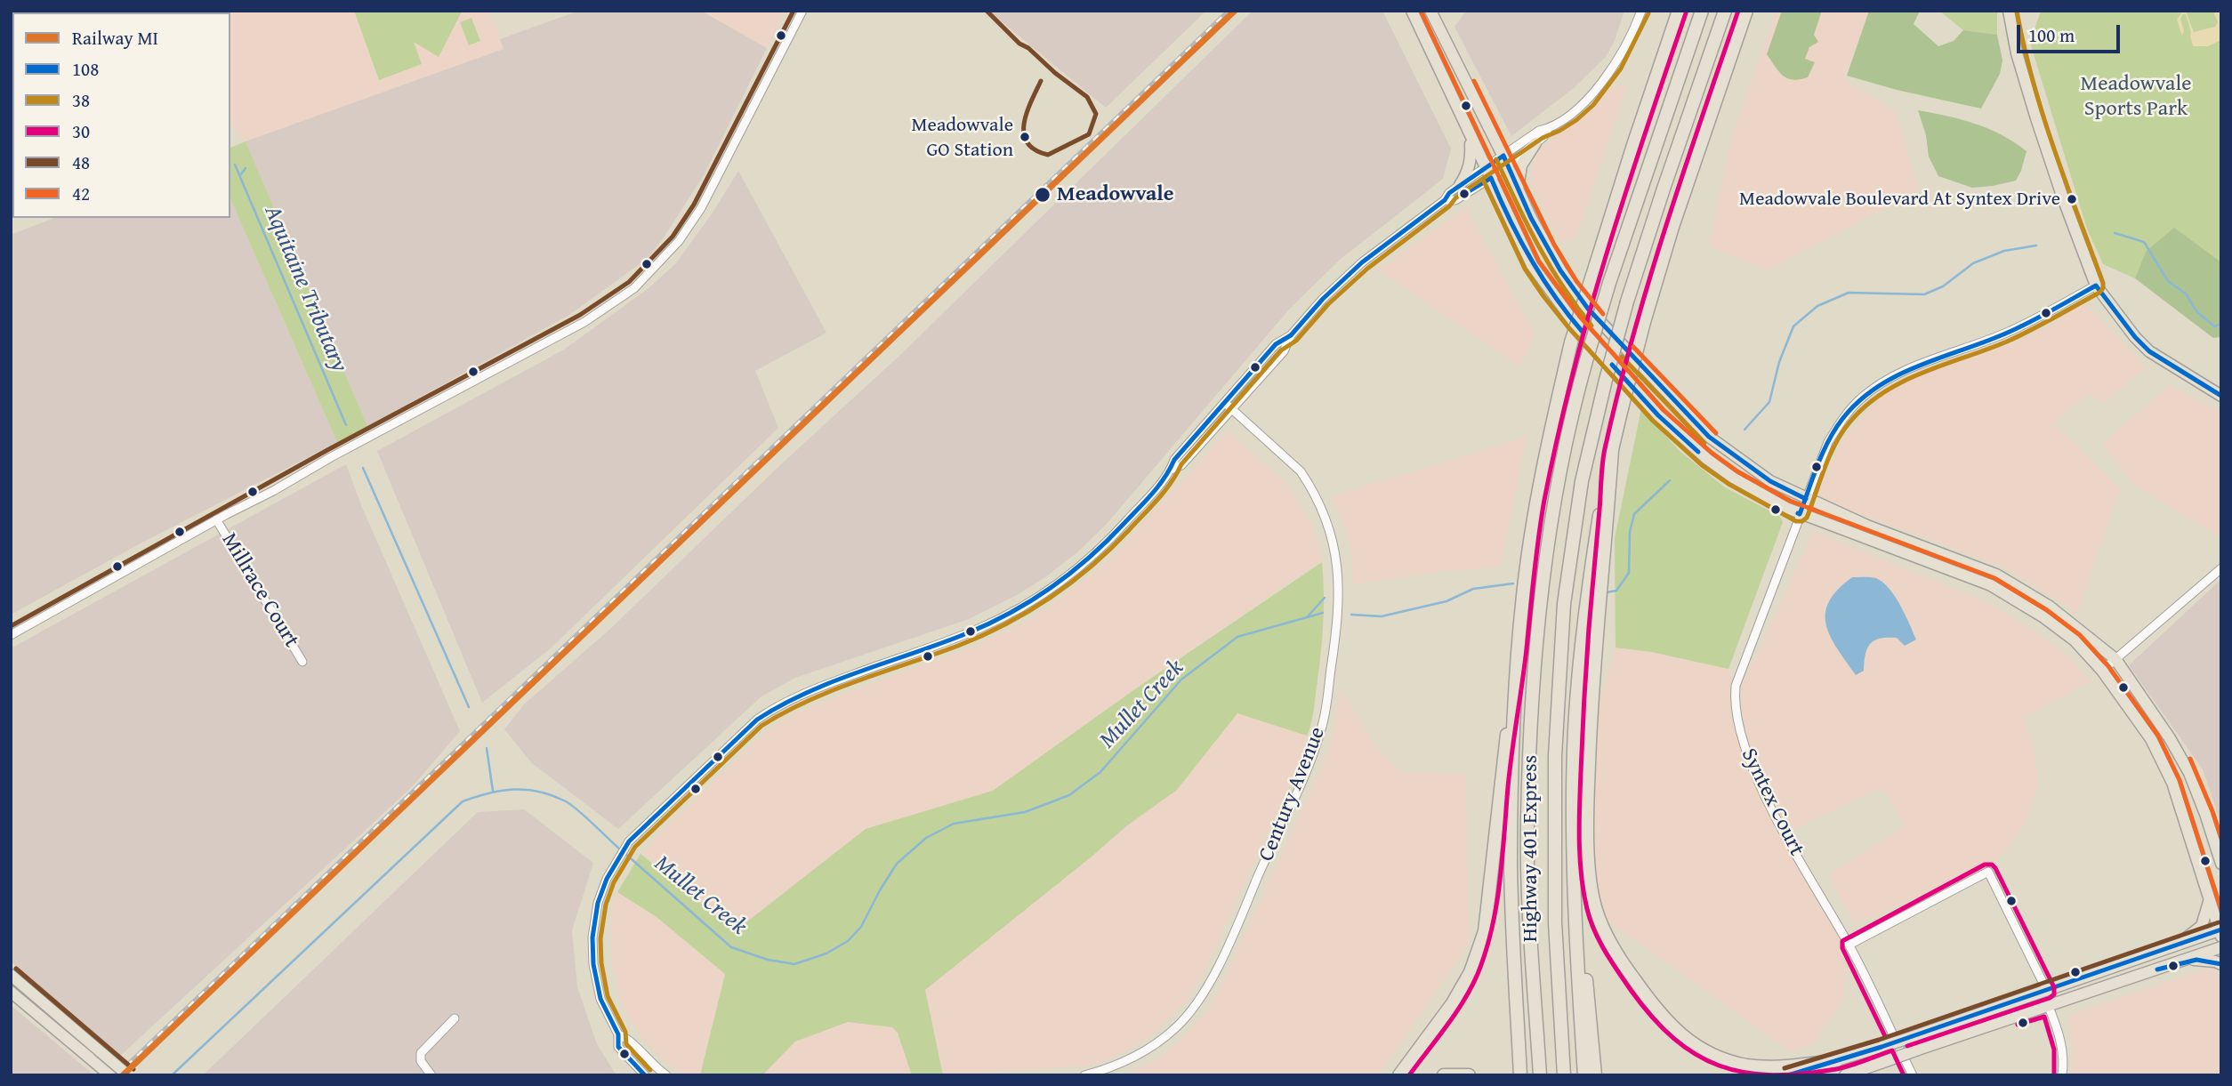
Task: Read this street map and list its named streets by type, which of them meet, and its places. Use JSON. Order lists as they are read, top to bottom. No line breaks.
{"streets":{"highway":["Highway 401 Express"],"street":["Millrace Court","Century Avenue","Syntex Court"]},"water":["Aquitaine Tributary","Mullet Creek"],"parks":["Meadowvale Sports Park"],"places":["Meadowvale GO Station","Meadowvale","Meadowvale Boulevard At Syntex Drive"],"lines":["rail line MI","transit line 38","transit line 30","transit line 48","transit line 42","transit line 108"],"legend":["Railway MI","108","38","30","48","42"],"scale_bar":"100 m"}
